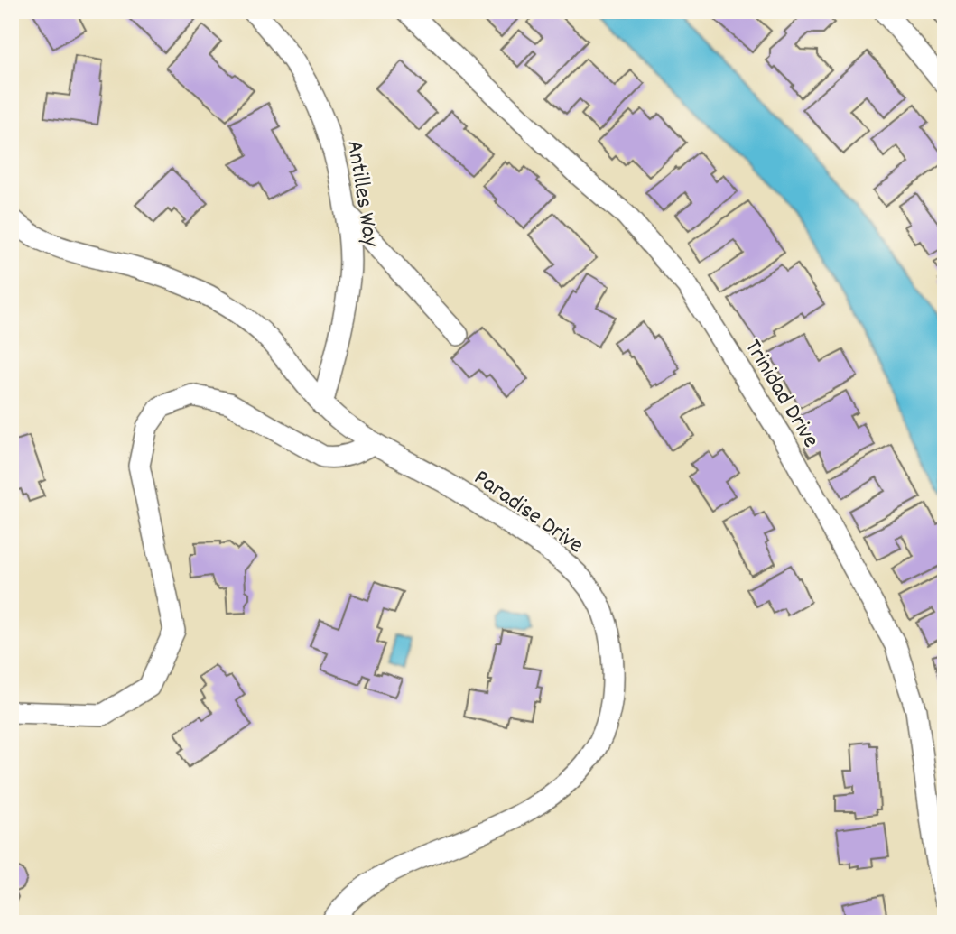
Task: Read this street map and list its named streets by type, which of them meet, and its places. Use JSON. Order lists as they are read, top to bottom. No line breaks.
{"streets":{"street":["Antilles Way","Trinidad Drive","Paradise Drive"]},"crossings":[["Antilles Way","Paradise Drive"]]}
